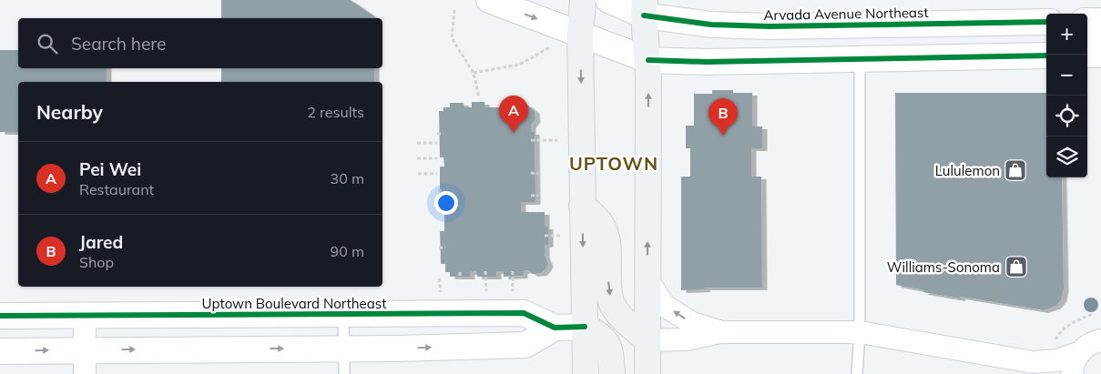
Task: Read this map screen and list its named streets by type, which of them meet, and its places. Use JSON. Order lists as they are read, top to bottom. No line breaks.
{"streets":{"street":["Arvada Avenue Northeast","Uptown Boulevard Northeast"]},"districts":["UPTOWN"],"places":{"shop":["Lululemon","Williams-Sonoma"]},"page":{"map_buttons":["+","−"],"search":"Search here","heading":["Nearby","2 results"],"pins":["A","B"],"list":[{"mark":"A","name":"Pei Wei","note":"Restaurant","value":"30 m"},{"mark":"B","name":"Jared","note":"Shop","value":"90 m"}]}}
